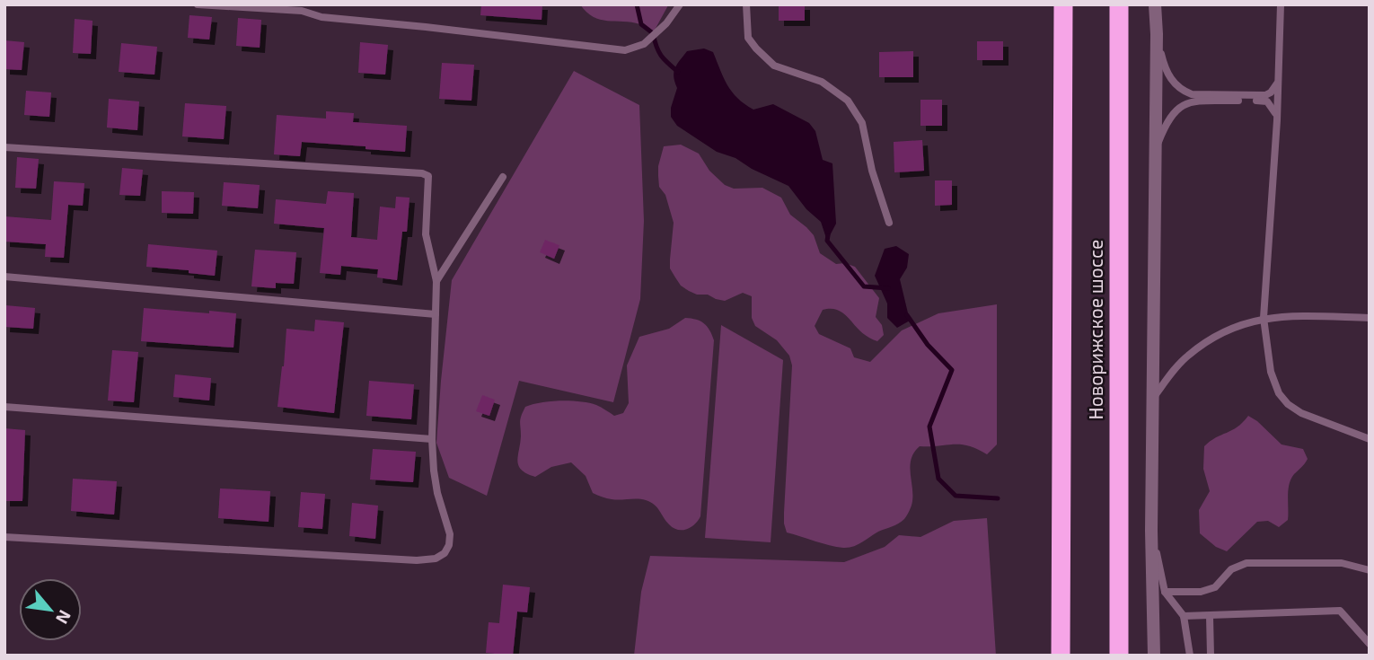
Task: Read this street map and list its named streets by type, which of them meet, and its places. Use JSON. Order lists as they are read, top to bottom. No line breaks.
{"streets":{"highway":["Новорижское шоссе"]},"north":"bottom right"}
